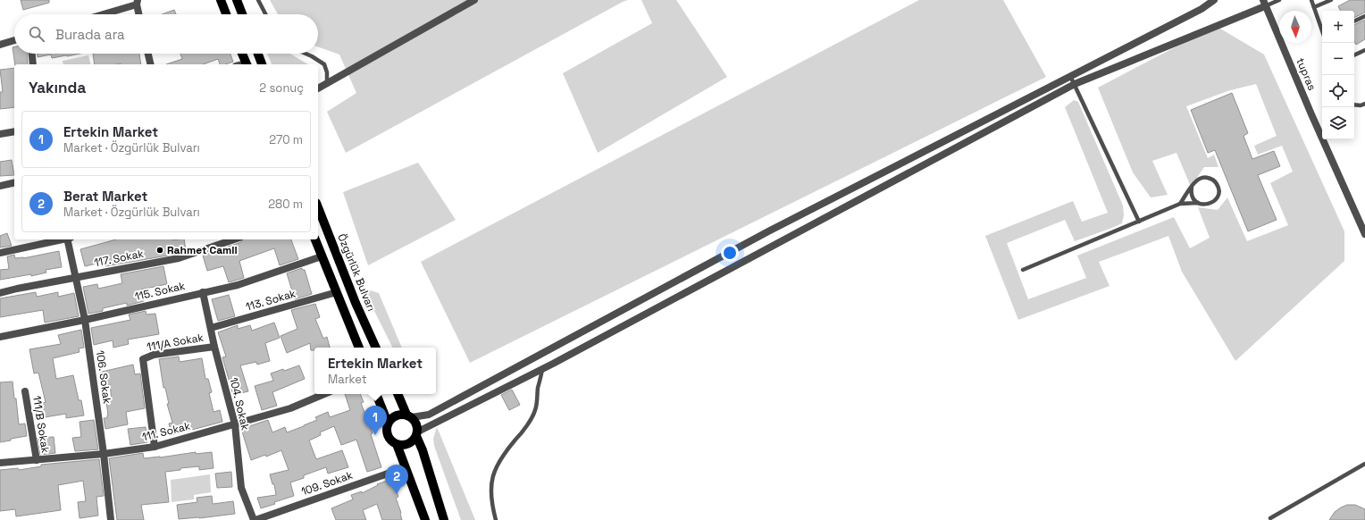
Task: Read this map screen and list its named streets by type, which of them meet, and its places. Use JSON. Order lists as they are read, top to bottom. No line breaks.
{"streets":{"main road":["Özgürlük Bulvarı"],"street":["tupras","117. Sokak","115. Sokak","113. Sokak","111/A Sokak","106. Sokak","104. Sokak","111/B Sokak","111. Sokak","109. Sokak"]},"crossings":[["117. Sokak","106. Sokak"],["115. Sokak","106. Sokak"],["115. Sokak","104. Sokak"],["113. Sokak","104. Sokak"],["111/A Sokak","104. Sokak"],["111/A Sokak","111. Sokak"],["106. Sokak","111. Sokak"],["104. Sokak","111. Sokak"],["104. Sokak","109. Sokak"],["111/B Sokak","111. Sokak"]],"places":["Rahmet Camii"],"north":"bottom","page":{"map_buttons":["+","−"],"search":"Burada ara","heading":["Yakında","2 sonuç"],"list":[{"mark":"1","name":"Ertekin Market","note":"Market · Özgürlük Bulvarı","value":"270 m"},{"mark":"2","name":"Berat Market","note":"Market · Özgürlük Bulvarı","value":"280 m"}],"popup":["Ertekin Market","Market"],"pins":["1","2"]}}
